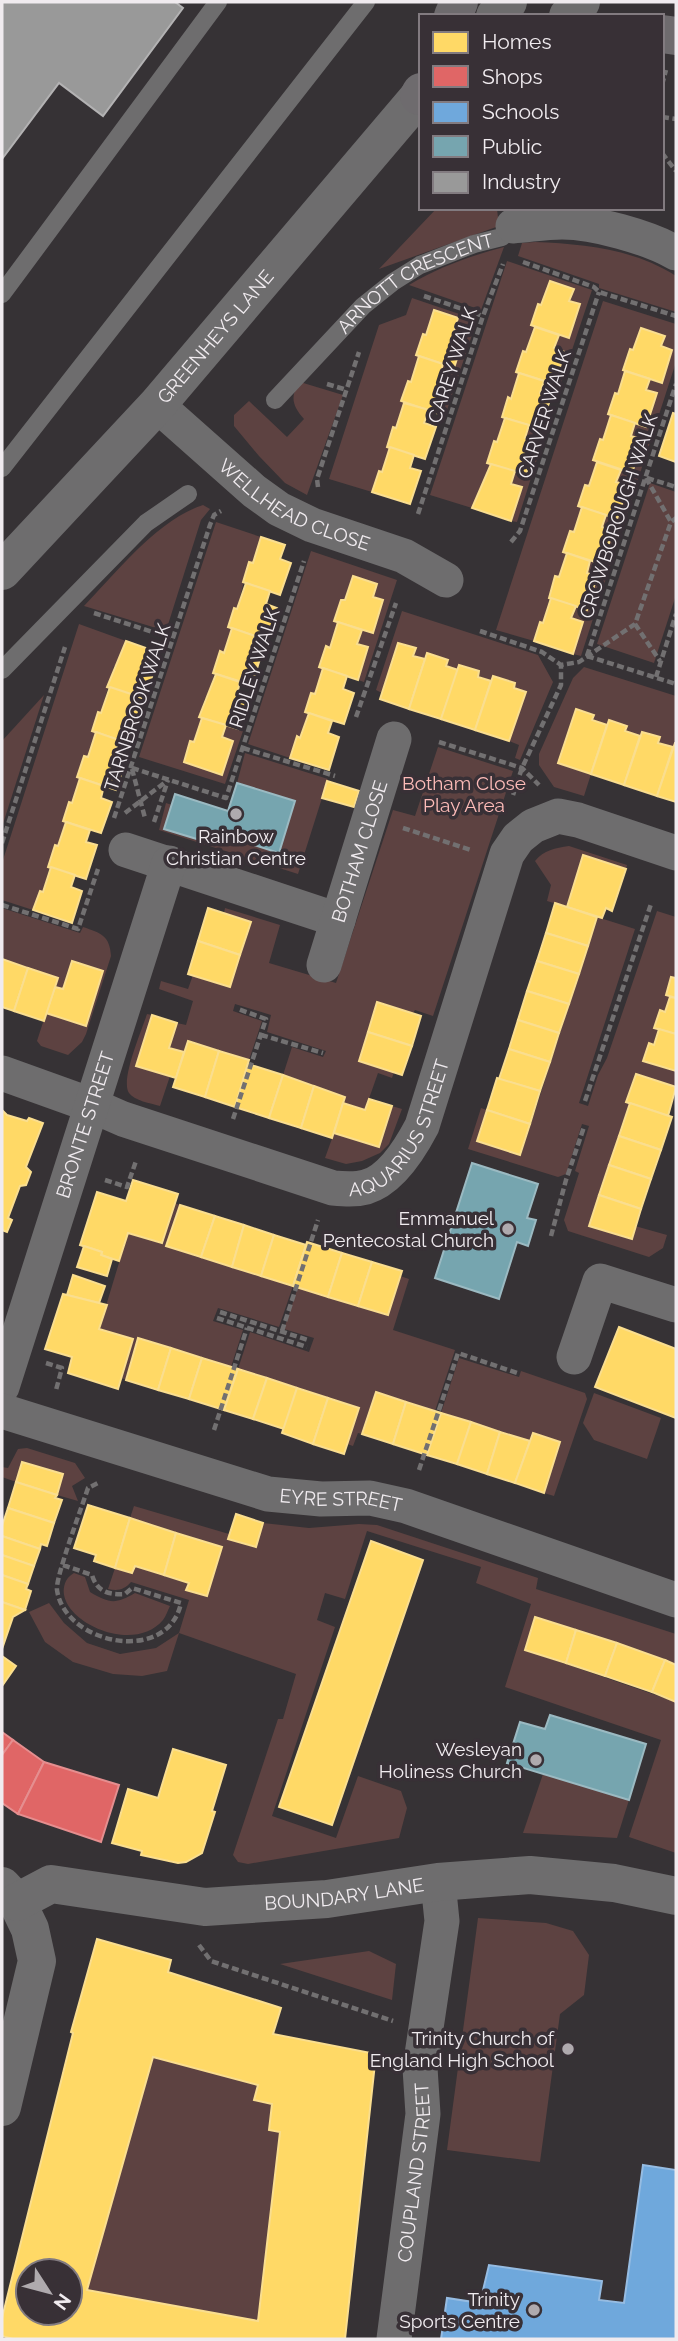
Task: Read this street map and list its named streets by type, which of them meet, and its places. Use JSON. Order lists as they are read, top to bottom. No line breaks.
{"streets":{"street":["ARNOTT CRESCENT","GREENHEYS LANE","WELLHEAD CLOSE","BOTHAM CLOSE","AQUARIUS STREET","BRONTE STREET","EYRE STREET","BOUNDARY LANE","COUPLAND STREET"],"path":["CAREY WALK","CARVER WALK","CROWBOROUGH WALK","RIDLEY WALK","TARNBROOK WALK"]},"crossings":[["ARNOTT CRESCENT","CAREY WALK"],["GREENHEYS LANE","WELLHEAD CLOSE"],["AQUARIUS STREET","BRONTE STREET"],["BOUNDARY LANE","COUPLAND STREET"]],"parks":["Botham Close Play Area"],"places":["Rainbow Christian Centre","Emmanuel Pentecostal Church","Wesleyan Holiness Church","Trinity Church of England High School","Trinity Sports Centre"],"legend":["Homes","Shops","Schools","Public","Industry"],"north":"bottom right"}
